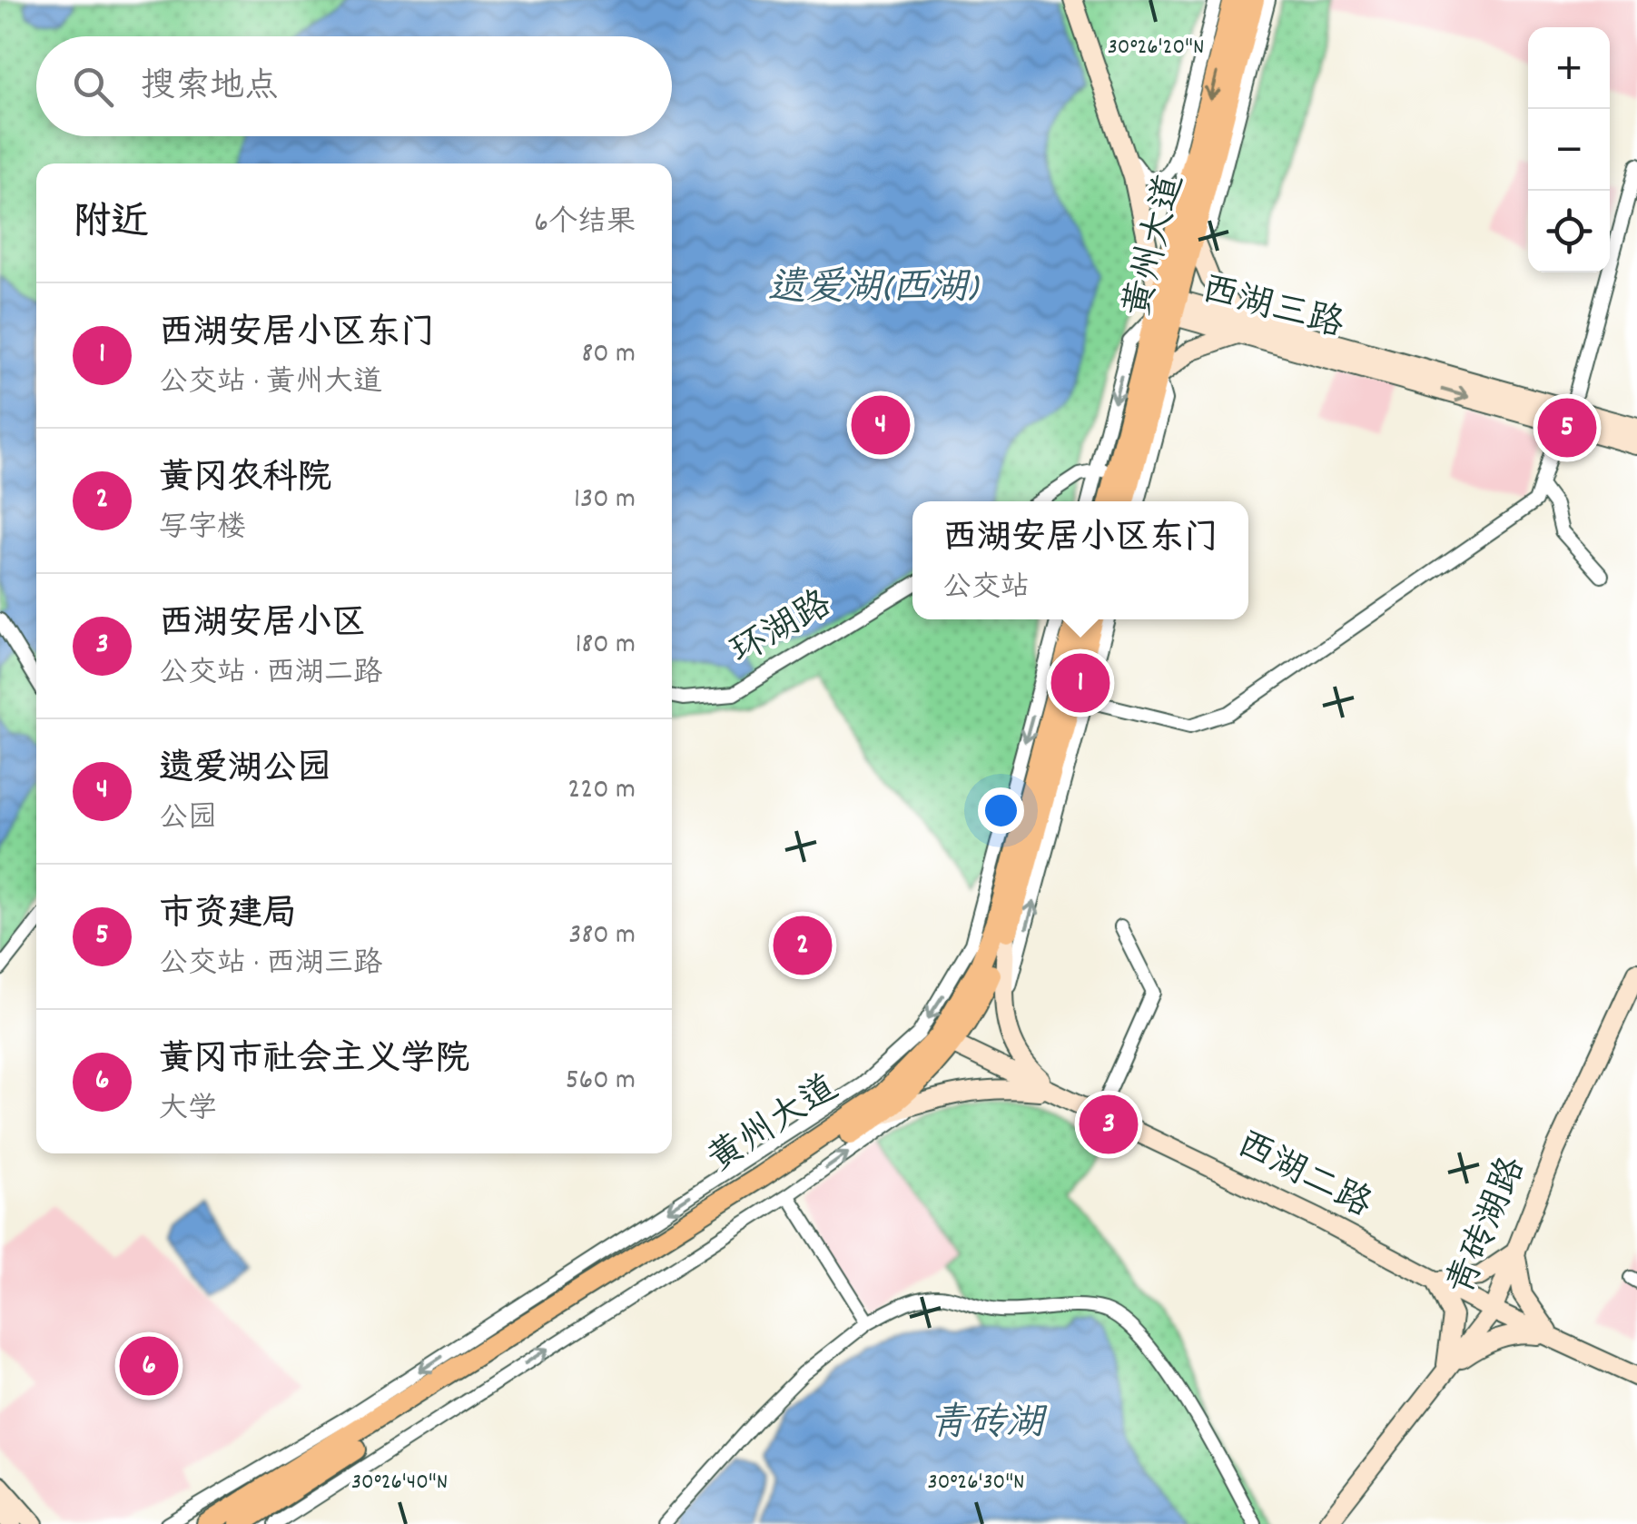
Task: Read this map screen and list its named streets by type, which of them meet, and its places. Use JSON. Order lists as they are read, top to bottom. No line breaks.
{"streets":{"main road":["黄州大道","西湖三路","西湖二路","青砖湖路"],"street":["环湖路"]},"crossings":[["黄州大道","西湖三路"],["黄州大道","西湖二路"],["西湖二路","青砖湖路"]],"water":["遗爱湖(西湖)","青砖湖"],"page":{"map_buttons":["+","−"],"search":"搜索地点","heading":["附近","6个结果"],"list":[{"mark":"1","name":"西湖安居小区东门","note":"公交站 · 黄州大道","value":"80 m"},{"mark":"2","name":"黄冈农科院","note":"写字楼","value":"130 m"},{"mark":"3","name":"西湖安居小区","note":"公交站 · 西湖二路","value":"180 m"},{"mark":"4","name":"遗爱湖公园","note":"公园","value":"220 m"},{"mark":"5","name":"市资建局","note":"公交站 · 西湖三路","value":"380 m"},{"mark":"6","name":"黄冈市社会主义学院","note":"大学","value":"560 m"}],"pins":["4","5","1","2","3","6"],"popup":["西湖安居小区东门","公交站"]},"coordinates":["30°26'20\"N","30°26'40\"N","30°26'30\"N"]}
